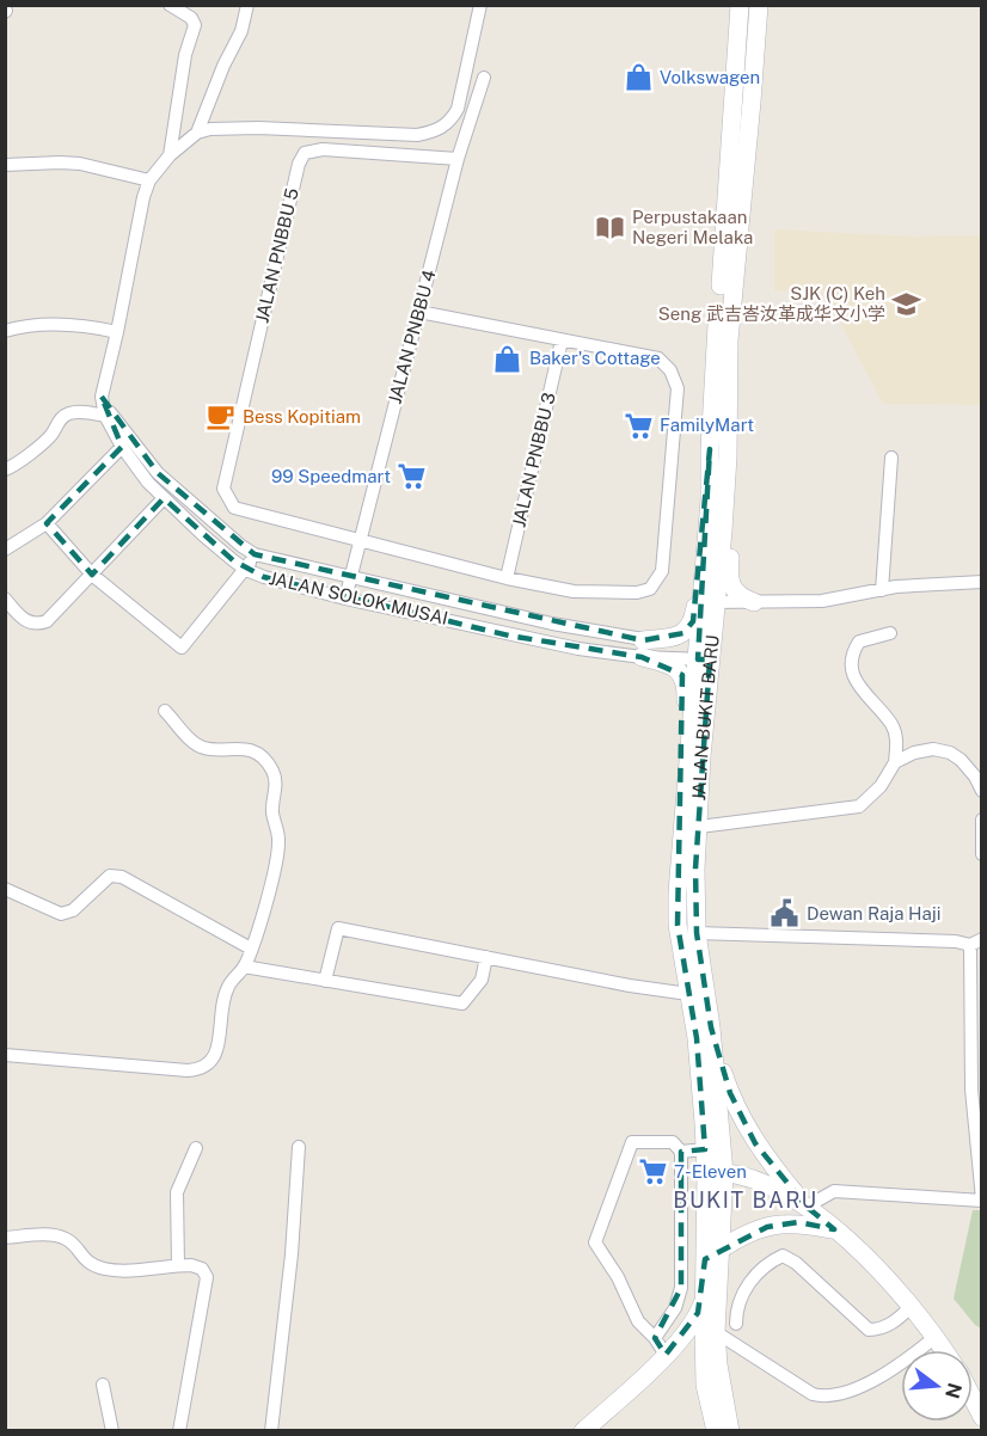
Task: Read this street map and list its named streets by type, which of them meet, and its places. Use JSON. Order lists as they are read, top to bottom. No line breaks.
{"streets":{"main road":["JALAN BUKIT BARU"],"street":["JALAN PNBBU 5","JALAN PNBBU 4","JALAN PNBBU 3","JALAN SOLOK MUSAI"]},"crossings":[["JALAN PNBBU 5","JALAN PNBBU 4"],["JALAN PNBBU 4","JALAN SOLOK MUSAI"],["JALAN SOLOK MUSAI","JALAN BUKIT BARU"]],"districts":["BUKIT BARU"],"places":{"shop":["Volkswagen","Baker's Cottage"],"library":["Perpustakaan Negeri Melaka"],"school or university":["SJK (C) Keh Seng 武吉峇汝革成华文小学"],"cafe":["Bess Kopitiam"],"supermarket":["FamilyMart","99 Speedmart","7-Eleven"],"public building":["Dewan Raja Haji"]},"north":"right"}
